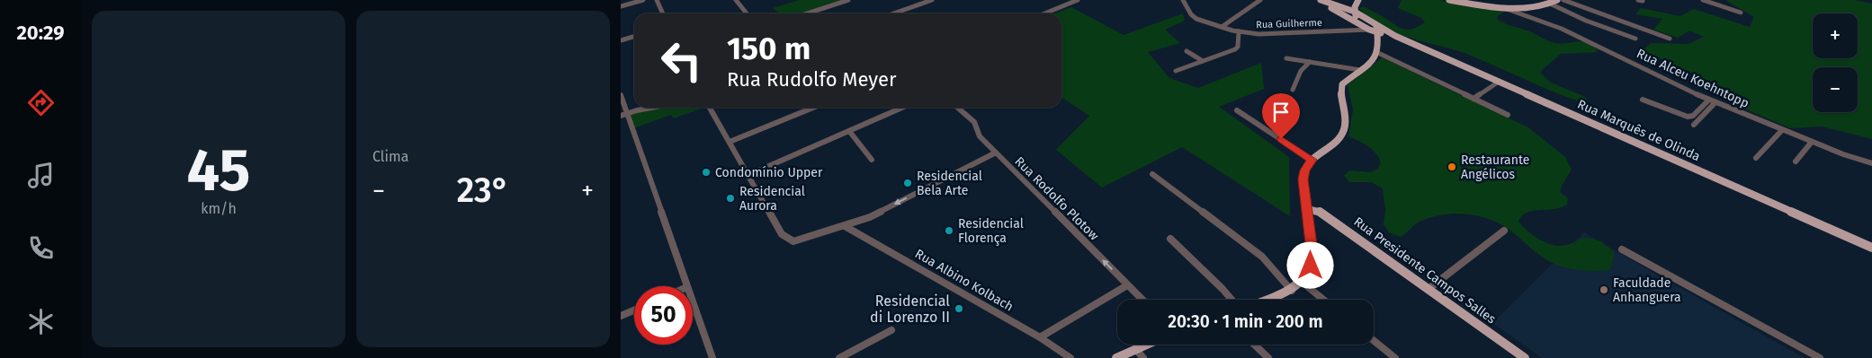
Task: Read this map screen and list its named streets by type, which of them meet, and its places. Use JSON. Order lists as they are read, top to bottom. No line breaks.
{"streets":{"main road":["Rua Marquês de Olinda","Rua Presidente Campos Salles"],"street":["Rua Guilherme","Rua Alceu Koehntopp","Rua Rodolfo Plotow","Rua Albino Kolbach"]},"crossings":[["Rua Guilherme","Rua Marquês de Olinda"]],"one_way":["Rua Rodolfo Plotow"],"places":["Restaurante Angélicos","Condomínio Upper","Residencial Bela Arte","Residencial Aurora","Residencial Florença","Faculdade Anhanguera","Residencial di Lorenzo II"],"page":{"tabs":"20:29","tile":[["45","km/h"],"Clima"],"map_buttons":["+","−"],"turn":["150 m","Rua Rudolfo Meyer"],"heat":["−","23°","+"],"limit":"50","trip":"20:30 · 1 min · 200 m"}}
